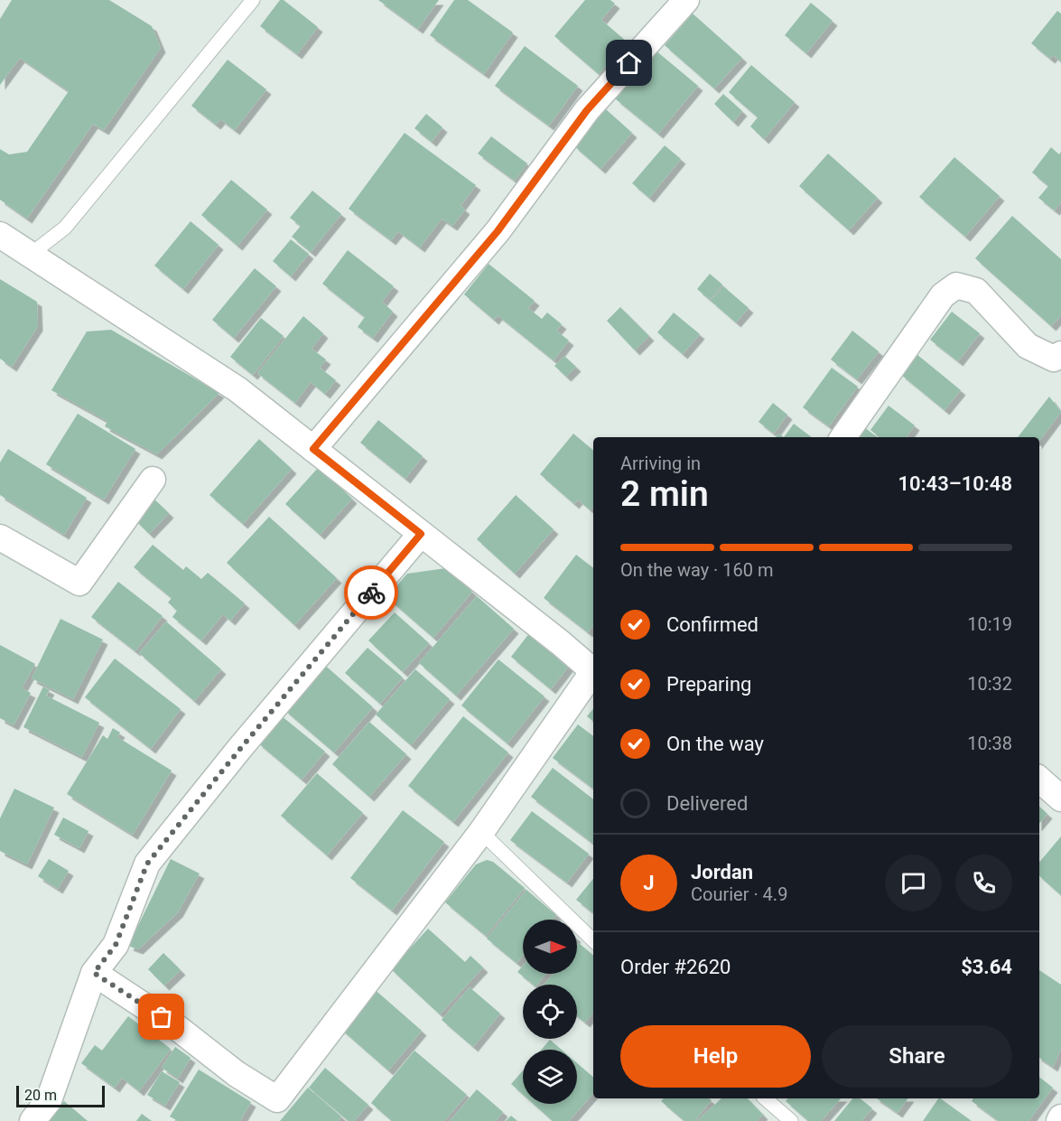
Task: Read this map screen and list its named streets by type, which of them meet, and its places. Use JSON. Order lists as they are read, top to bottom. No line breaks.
{"scale_bar":"20 m","north":"right","page":{"heading":["2 min","Arriving in","10:43–10:48"],"panel":["Jordan","Courier · 4.9","Order #2620","$3.64"],"bar":"On the way · 160 m","list":[["Confirmed","10:19"],["Preparing","10:32"],["On the way","10:38"],"Delivered"],"round":"J","buttons":["Help","Share"],"scale":"20 m"}}
